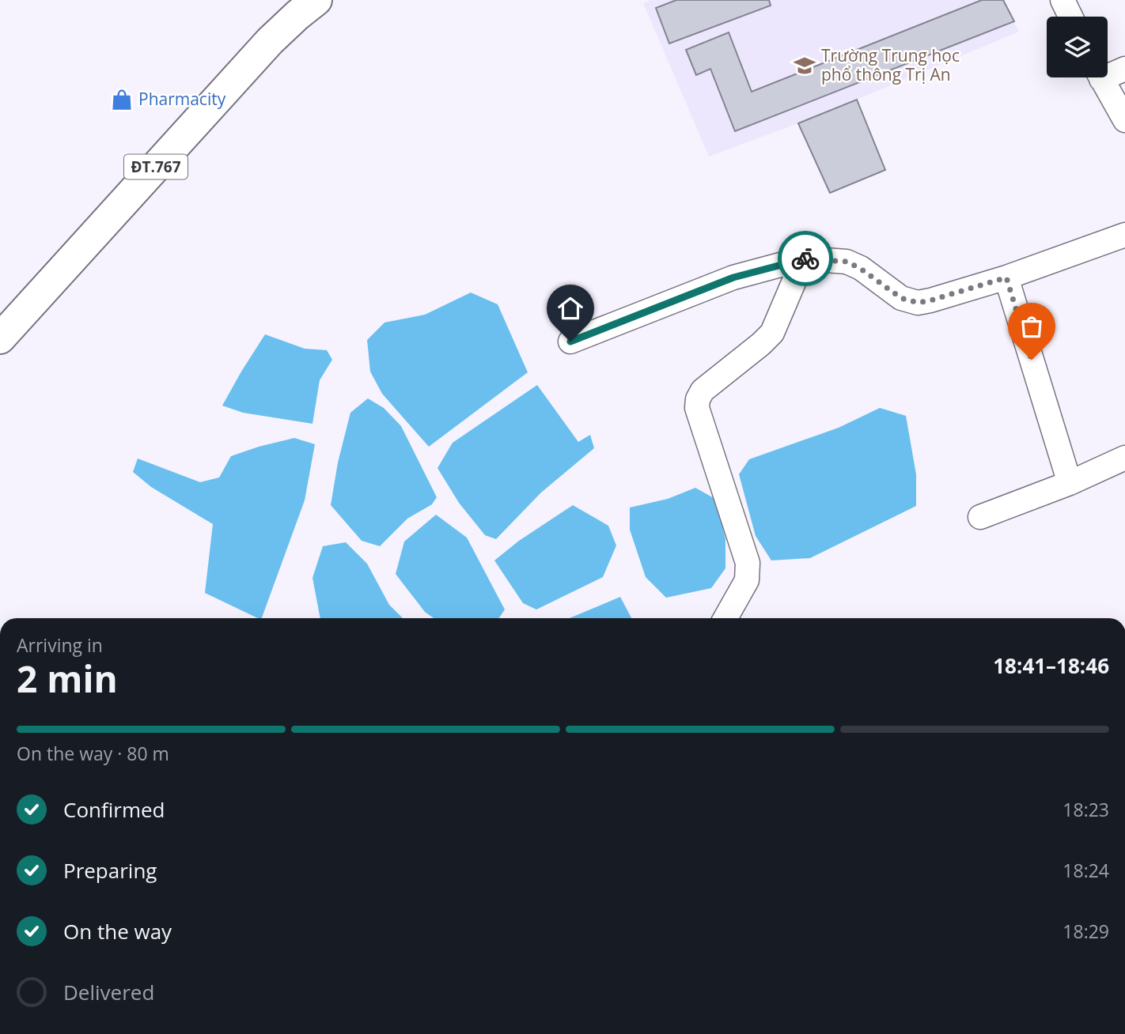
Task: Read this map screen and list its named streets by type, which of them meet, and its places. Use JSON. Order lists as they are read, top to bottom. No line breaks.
{"streets":{"main road":["ĐT.767"]},"places":{"school or university":["Trường Trung học phổ thông Trị An"],"shop":["Pharmacity"]},"page":{"heading":["2 min","Arriving in","18:41–18:46"],"bar":"On the way · 80 m","list":[["Confirmed","18:23"],["Preparing","18:24"],["On the way","18:29"],"Delivered"]}}
